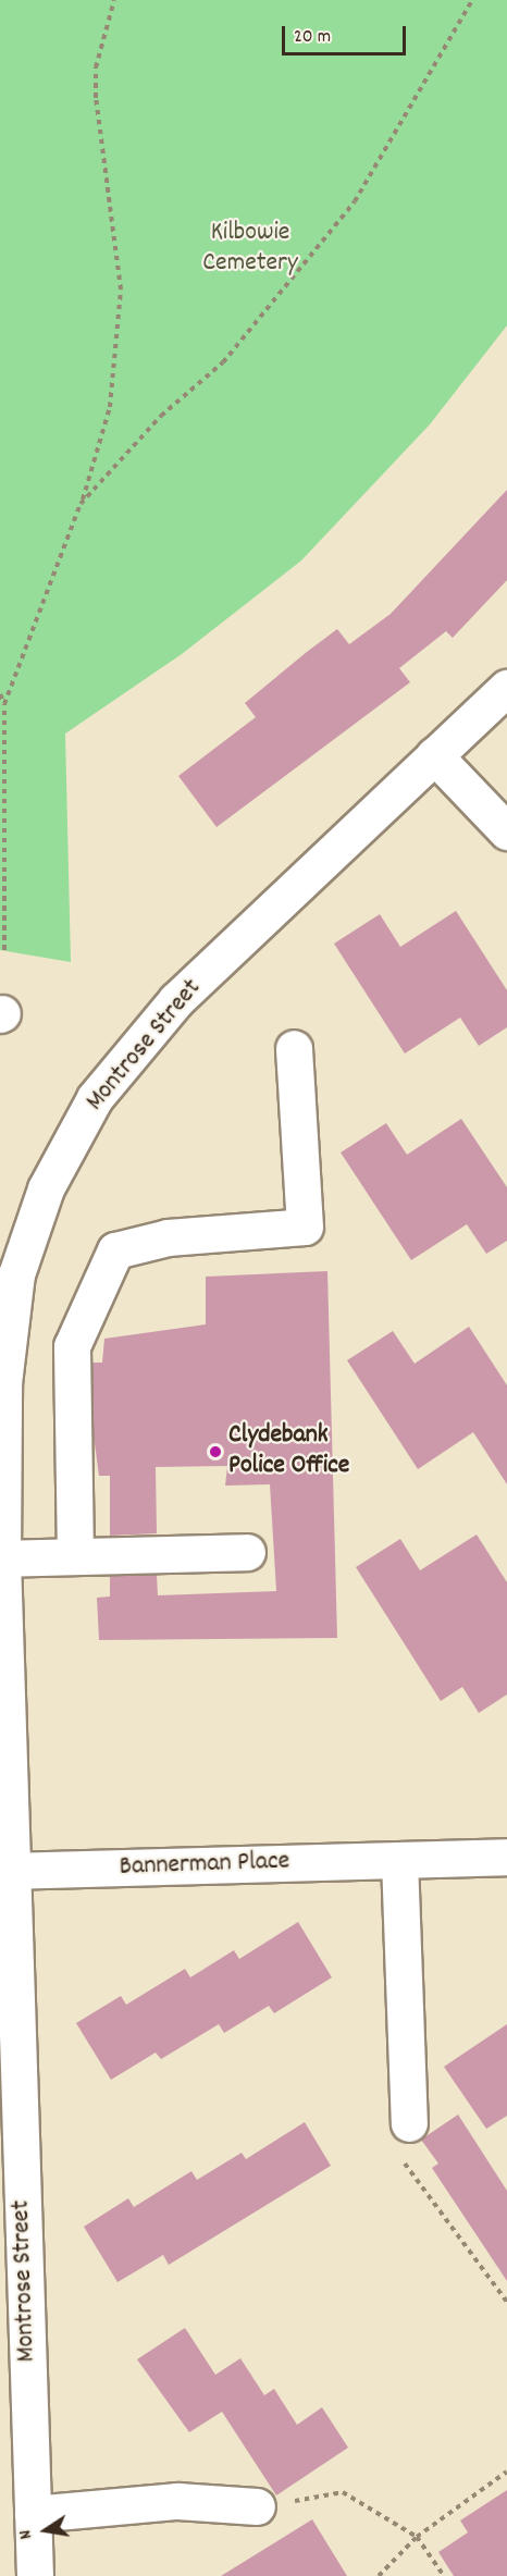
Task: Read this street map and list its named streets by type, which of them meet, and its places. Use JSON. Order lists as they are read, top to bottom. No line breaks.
{"streets":{"street":["Montrose Street","Bannerman Place"]},"crossings":[["Montrose Street","Bannerman Place"]],"parks":["Kilbowie Cemetery"],"places":["Clydebank Police Office"],"scale_bar":"20 m","north":"left"}
